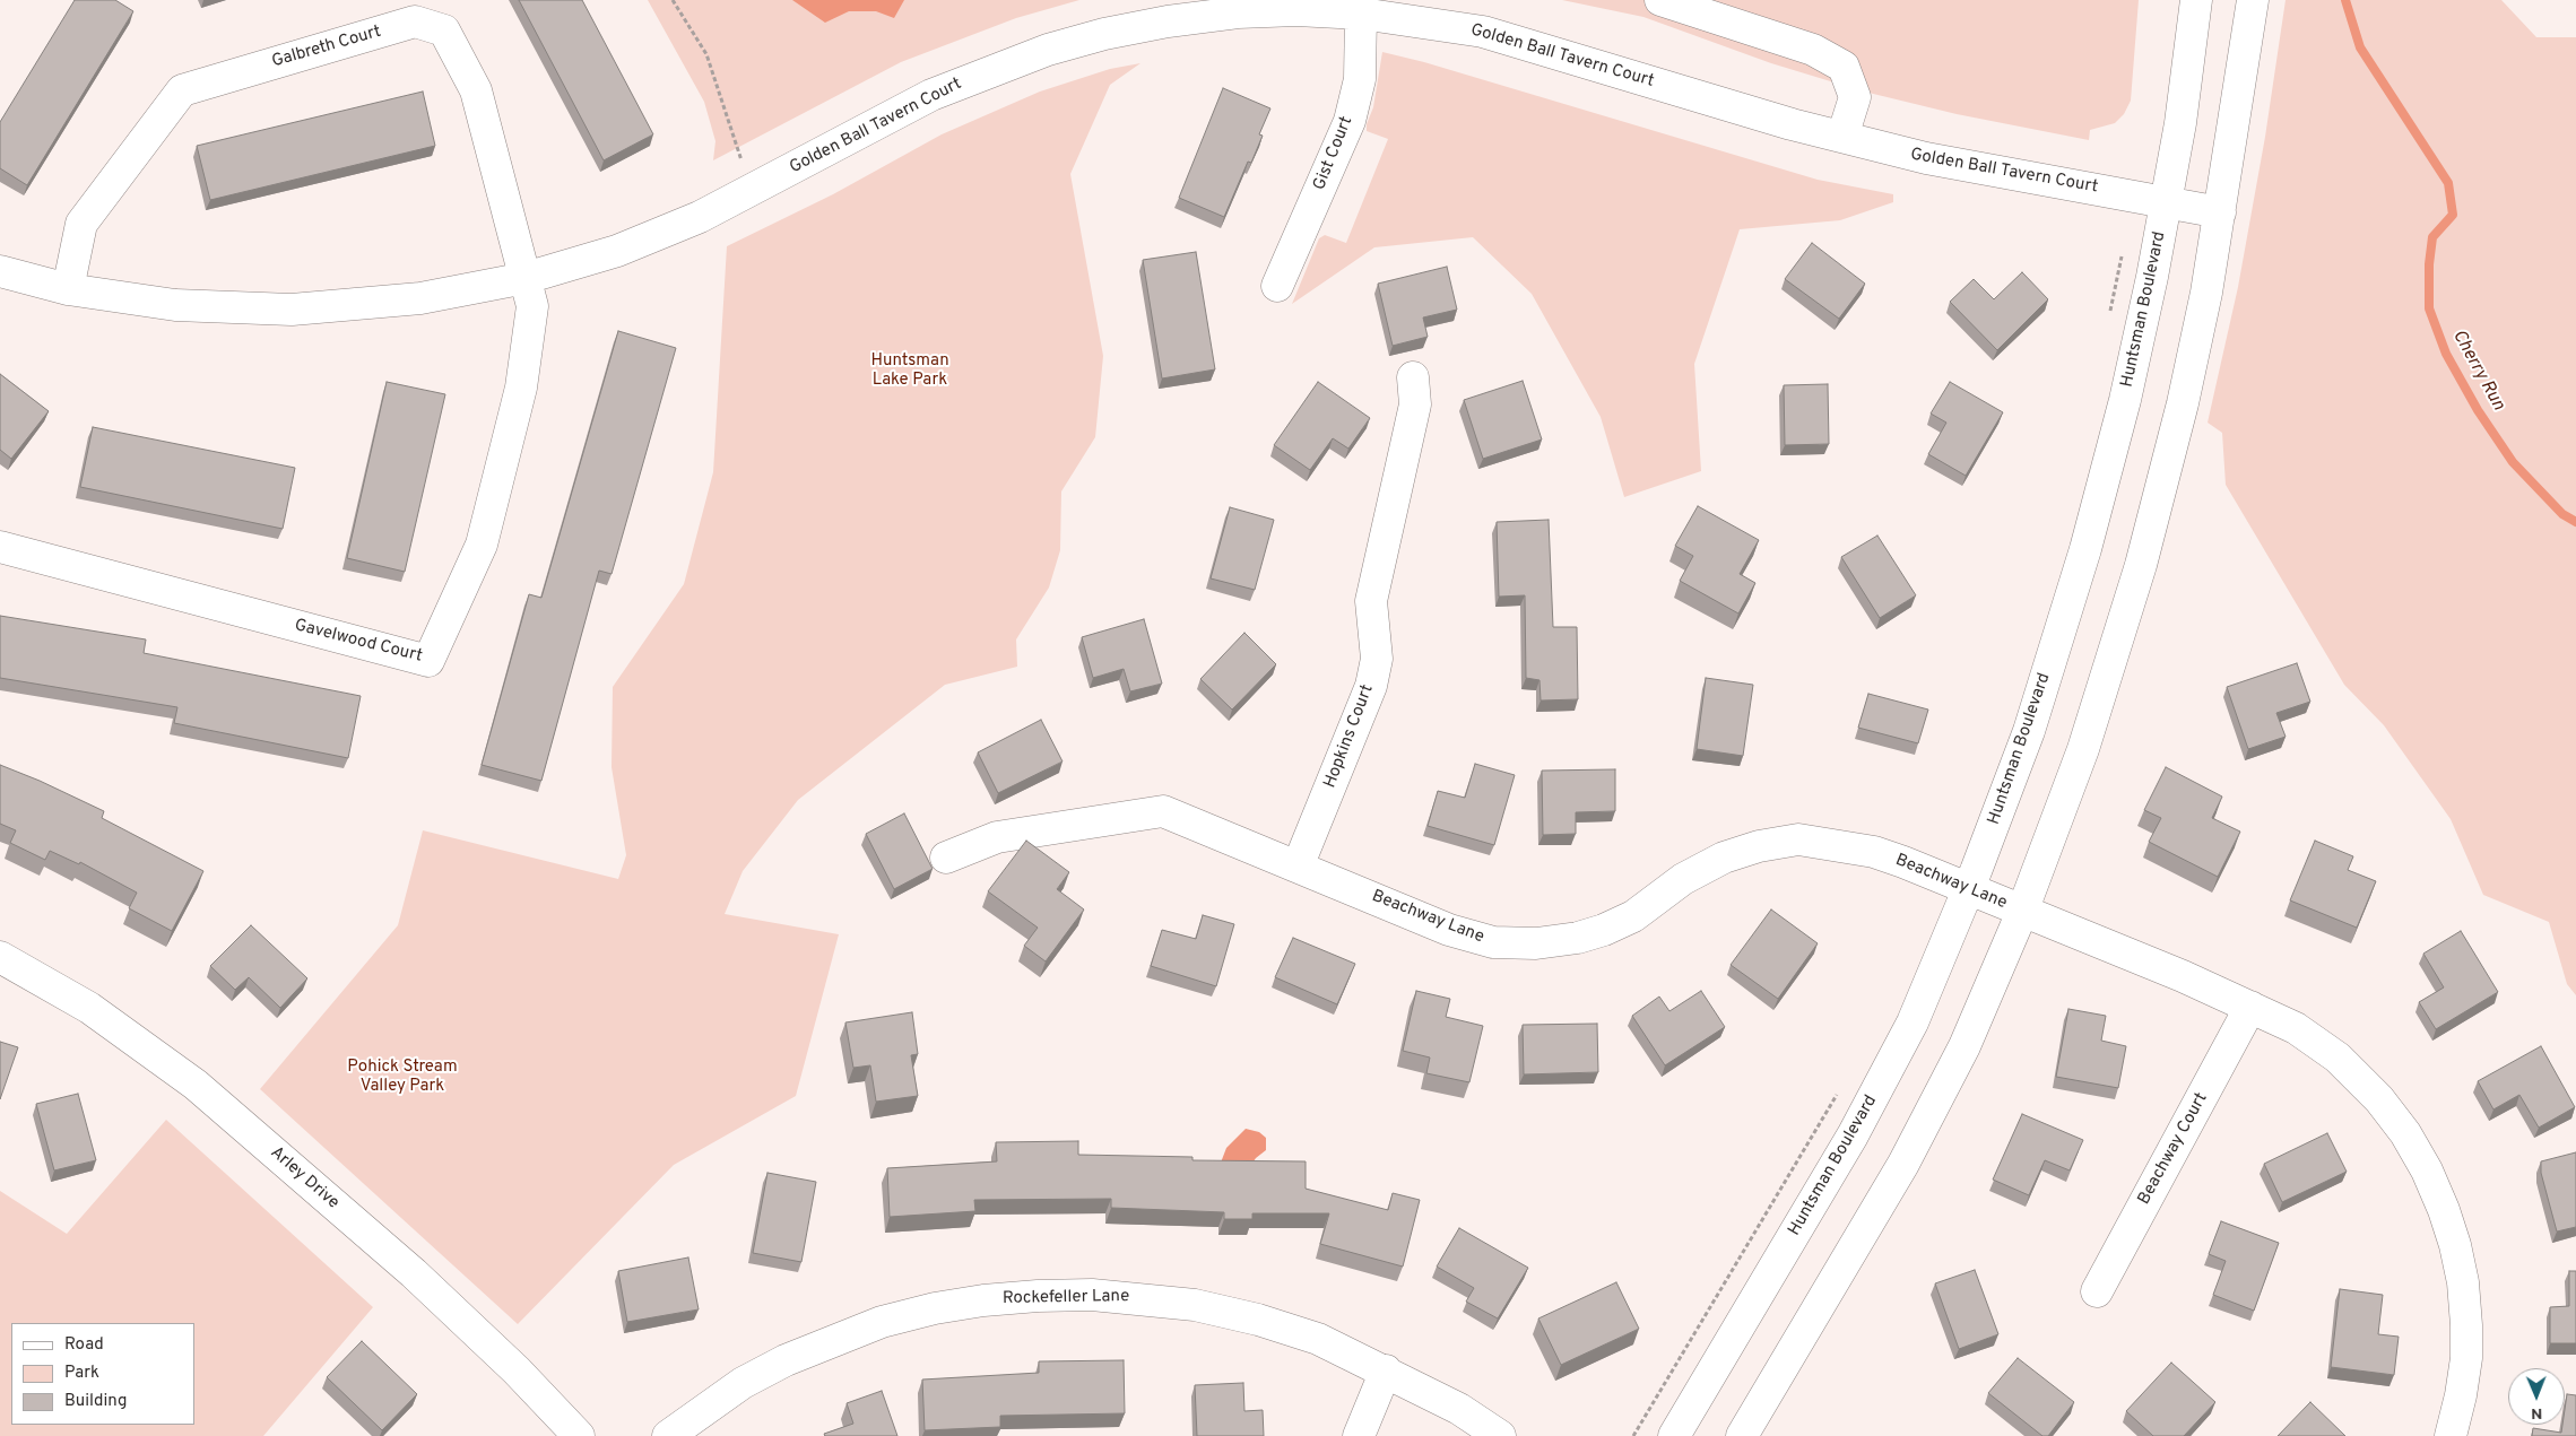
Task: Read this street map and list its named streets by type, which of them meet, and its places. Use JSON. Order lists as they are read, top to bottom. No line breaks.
{"streets":{"street":["Galbreth Court","Golden Ball Tavern Court","Gist Court","Huntsman Boulevard","Gavelwood Court","Hopkins Court","Beachway Lane","Beachway Court","Arley Drive","Rockefeller Lane"]},"crossings":[["Galbreth Court","Golden Ball Tavern Court"],["Galbreth Court","Gavelwood Court"],["Golden Ball Tavern Court","Gist Court"],["Golden Ball Tavern Court","Huntsman Boulevard"],["Golden Ball Tavern Court","Gavelwood Court"],["Huntsman Boulevard","Beachway Lane"],["Hopkins Court","Beachway Lane"],["Beachway Lane","Beachway Court"]],"water":["Cherry Run"],"parks":["Huntsman Lake Park","Pohick Stream Valley Park"],"legend":["Road","Park","Building"],"north":"bottom"}
